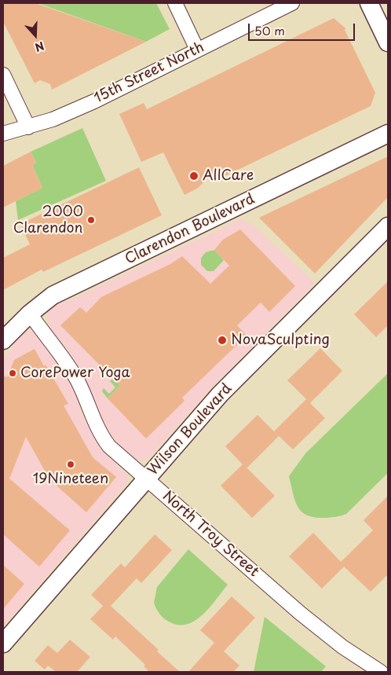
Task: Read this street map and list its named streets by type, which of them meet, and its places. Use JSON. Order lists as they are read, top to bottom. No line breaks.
{"streets":{"main road":["Clarendon Boulevard","Wilson Boulevard"],"street":["15th Street North","North Troy Street"]},"crossings":[["Clarendon Boulevard","North Troy Street"],["Wilson Boulevard","North Troy Street"]],"places":["AllCare","2000 Clarendon","NovaSculpting","CorePower Yoga","19Nineteen"],"scale_bar":"50 m","north":"bottom"}
